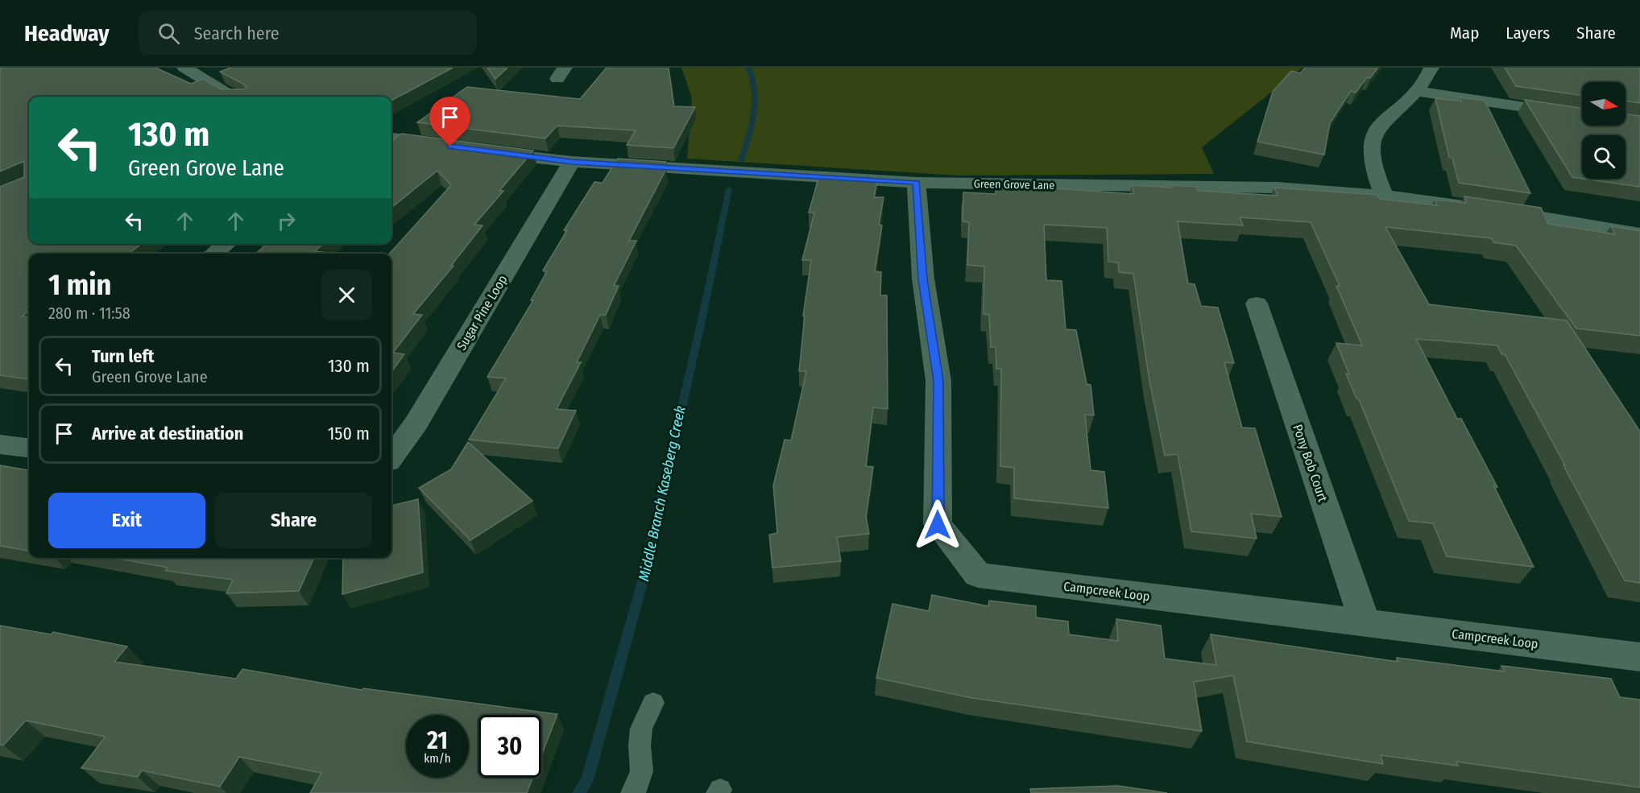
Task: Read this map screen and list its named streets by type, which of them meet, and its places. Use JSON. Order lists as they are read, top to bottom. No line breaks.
{"streets":{"street":["Green Grove Lane","Sugar Pine Loop","Pony Bob Court","Campcreek Loop"]},"crossings":[["Green Grove Lane","Sugar Pine Loop"],["Green Grove Lane","Campcreek Loop"],["Pony Bob Court","Campcreek Loop"]],"water":["Middle Branch Kaseberg Creek"],"north":"right","page":{"header":"Headway","search":"Search here","nav":["Map","Layers","Share"],"turn":["130 m","Green Grove Lane"],"heading":["1 min","280 m · 11:58"],"list":[{"name":"Turn left","note":"Green Grove Lane","value":"130 m"},{"name":"Arrive at destination","value":"150 m"}],"buttons":["Exit","Share"],"speed":"21 km/h","limit":"30"}}
